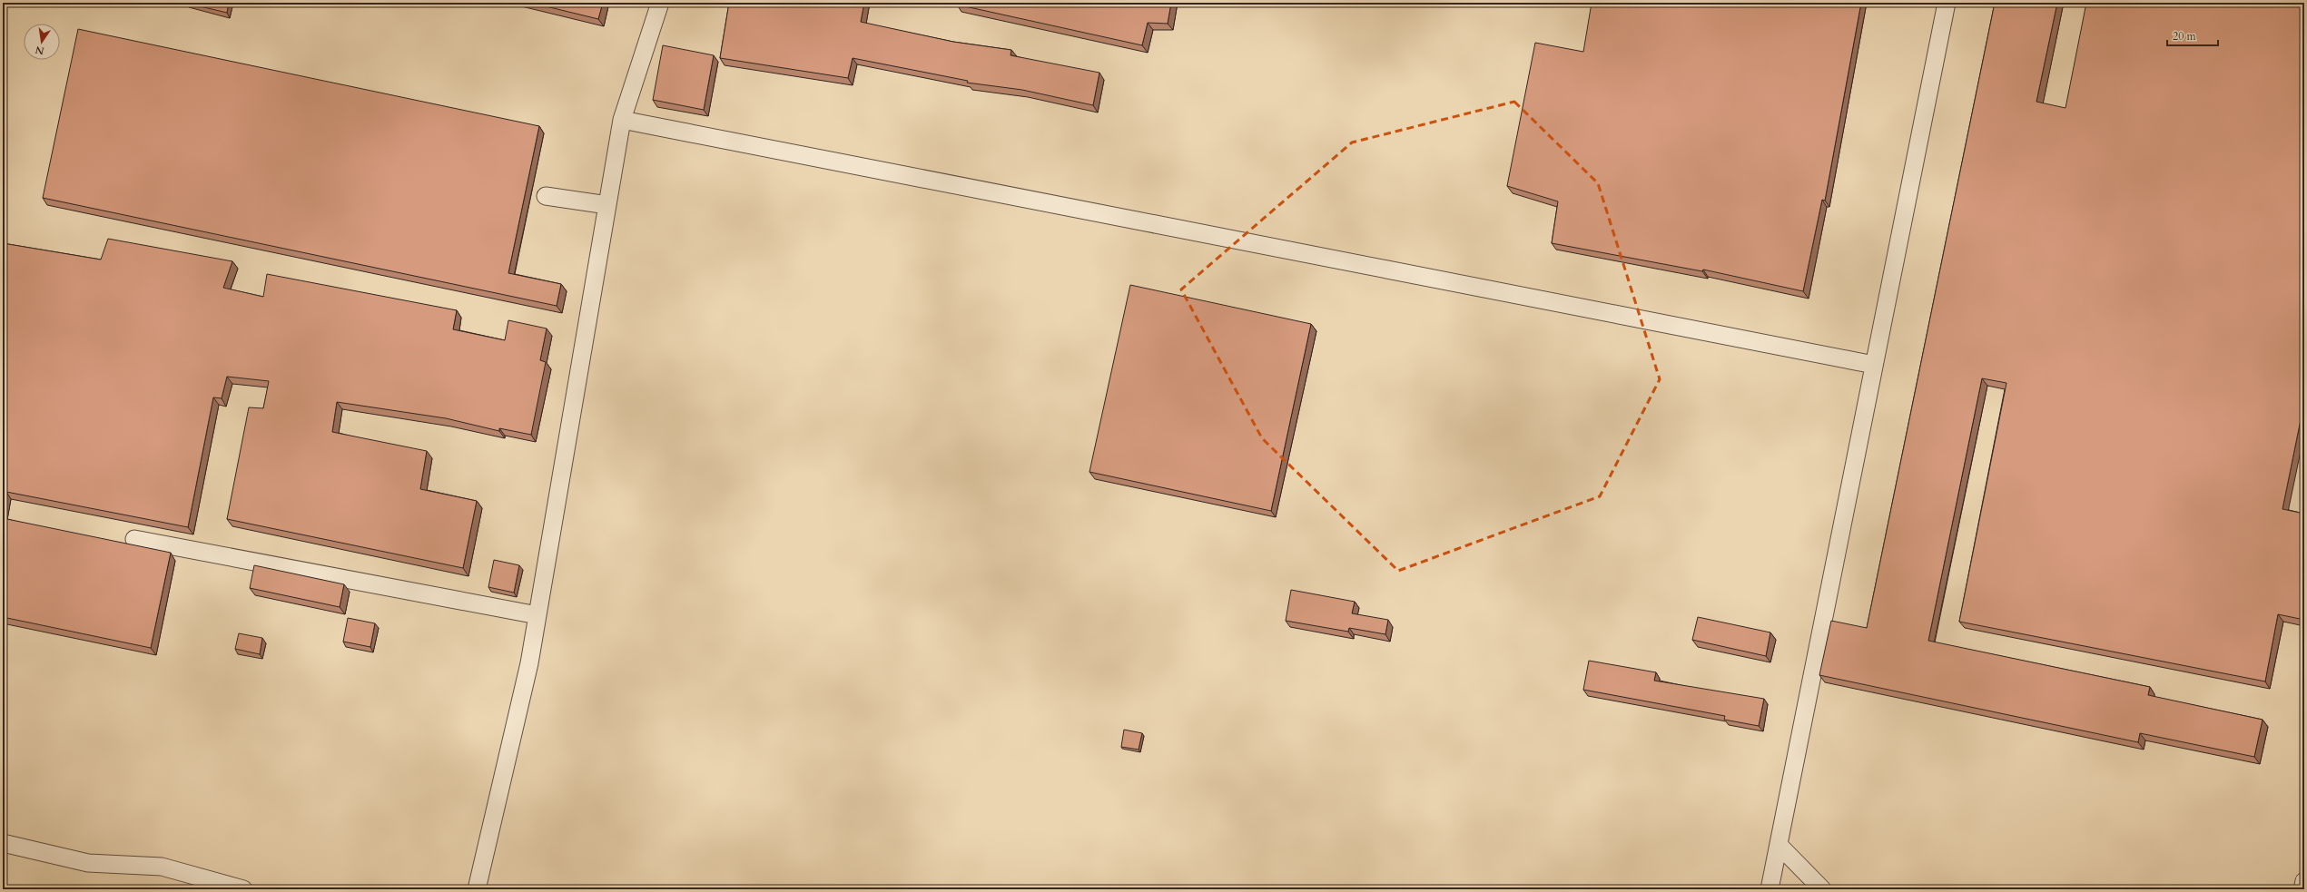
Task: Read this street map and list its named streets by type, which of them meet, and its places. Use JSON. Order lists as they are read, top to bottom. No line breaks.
{"scale_bar":"20 m","north":"bottom"}
